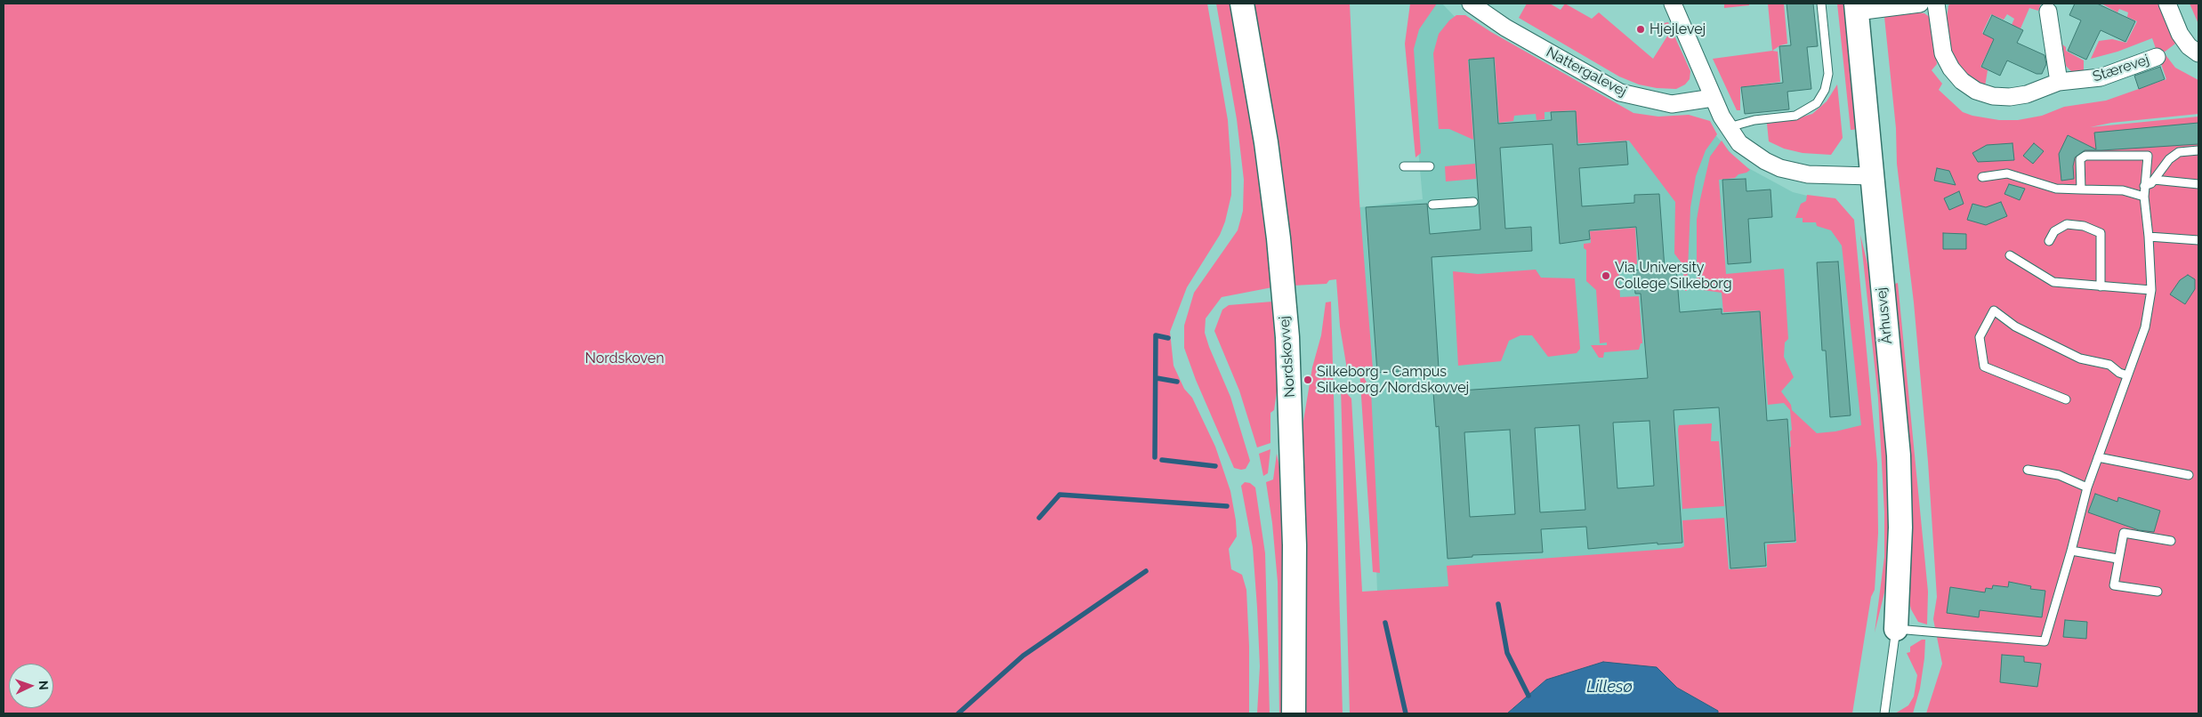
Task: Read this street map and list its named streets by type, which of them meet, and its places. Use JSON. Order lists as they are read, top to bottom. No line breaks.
{"streets":{"street":["Stærevej","Nattergalevej","Århusvej","Nordskovvej"]},"water":["Lillesø"],"parks":["Nordskoven"],"places":["Hjejlevej","Via University College Silkeborg","Silkeborg - Campus Silkeborg/Nordskovvej"],"north":"right"}
